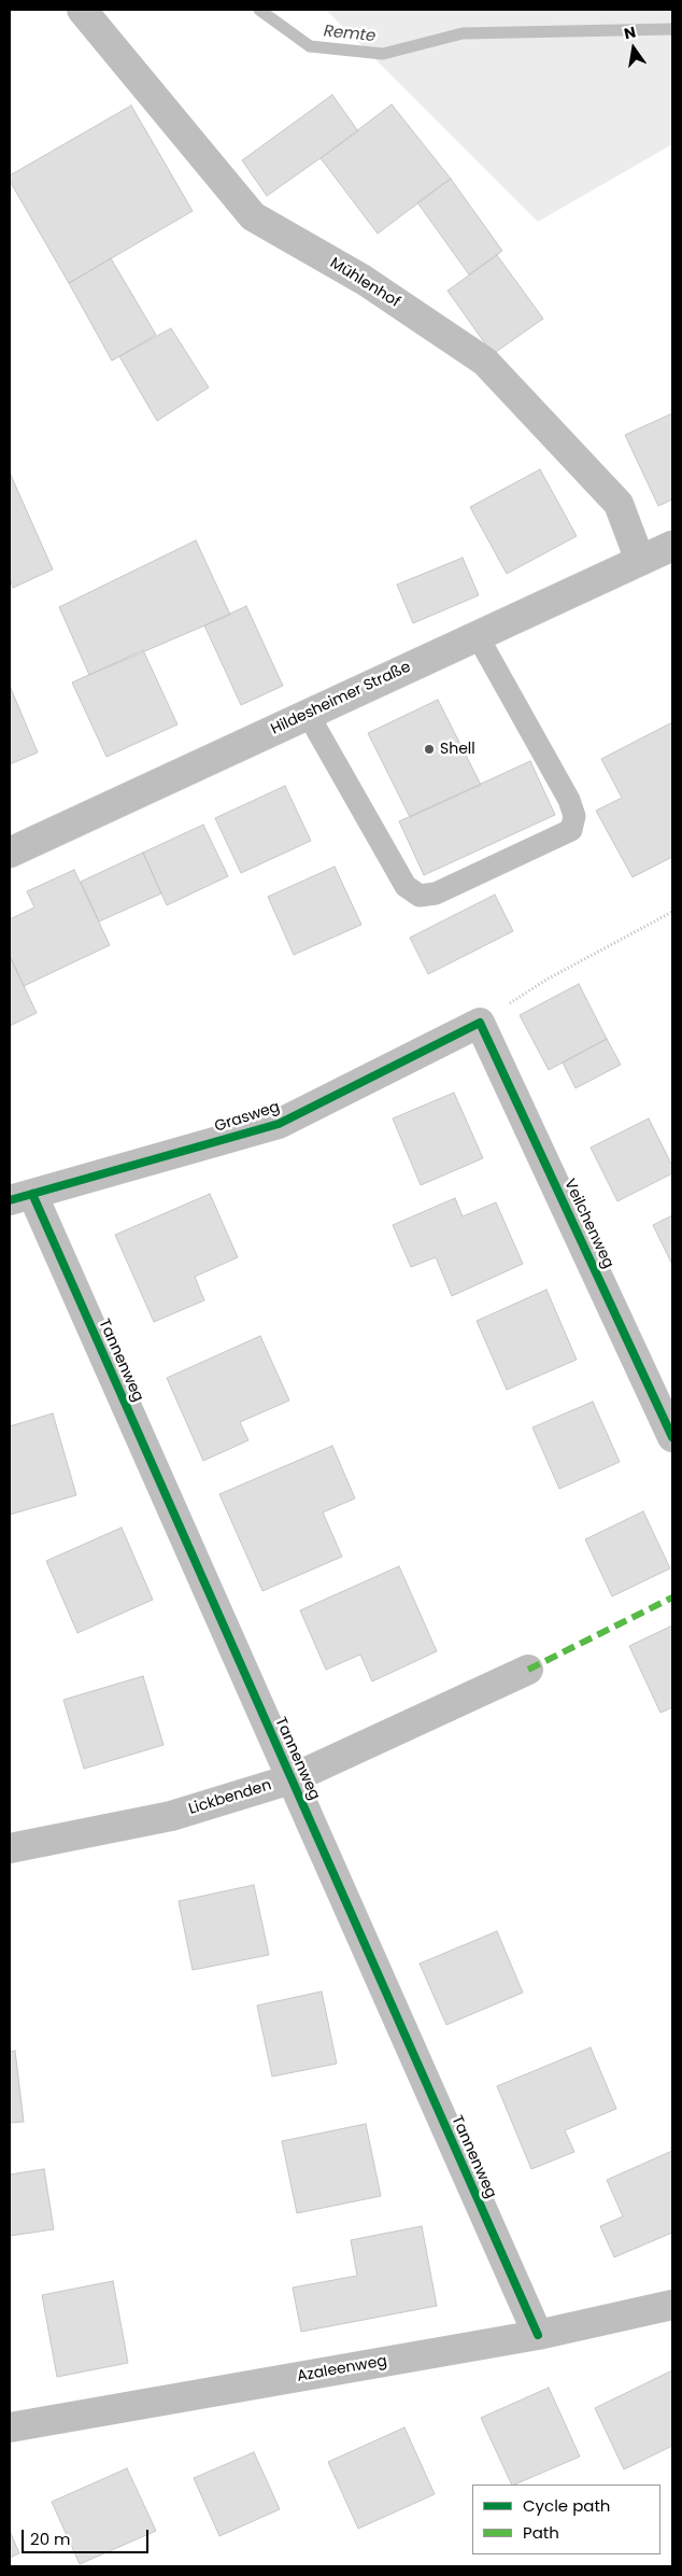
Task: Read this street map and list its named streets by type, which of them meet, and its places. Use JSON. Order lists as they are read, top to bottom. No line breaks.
{"streets":{"street":["Mühlenhof","Hildesheimer Straße","Grasweg","Veilchenweg","Tannenweg","Lickbenden","Azaleenweg"]},"crossings":[["Mühlenhof","Hildesheimer Straße"],["Grasweg","Veilchenweg"],["Grasweg","Tannenweg"],["Tannenweg","Lickbenden"],["Tannenweg","Azaleenweg"]],"water":["Remte"],"places":["Shell"],"legend":["Cycle path","Path"],"scale_bar":"20 m","north":"top"}
